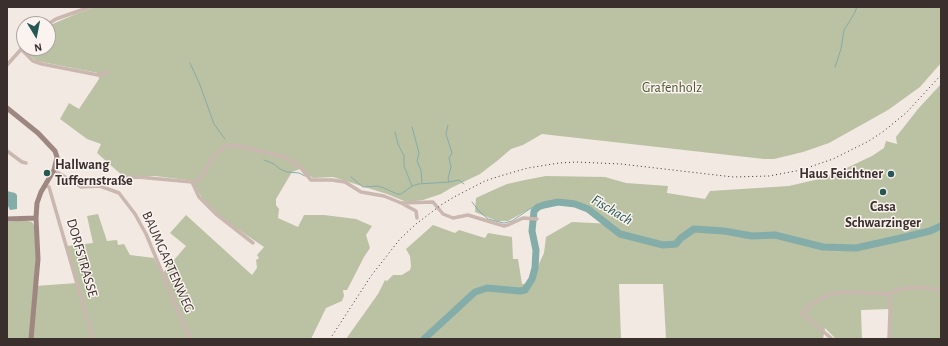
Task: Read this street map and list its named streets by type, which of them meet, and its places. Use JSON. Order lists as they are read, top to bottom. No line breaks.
{"streets":{"street":["DORFSTRASSE","BAUMGARTENWEG"]},"water":["Fischach"],"parks":["Grafenholz"],"places":["Hallwang Tuffernstraße","Haus Feichtner","Casa Schwarzinger"],"north":"bottom"}
